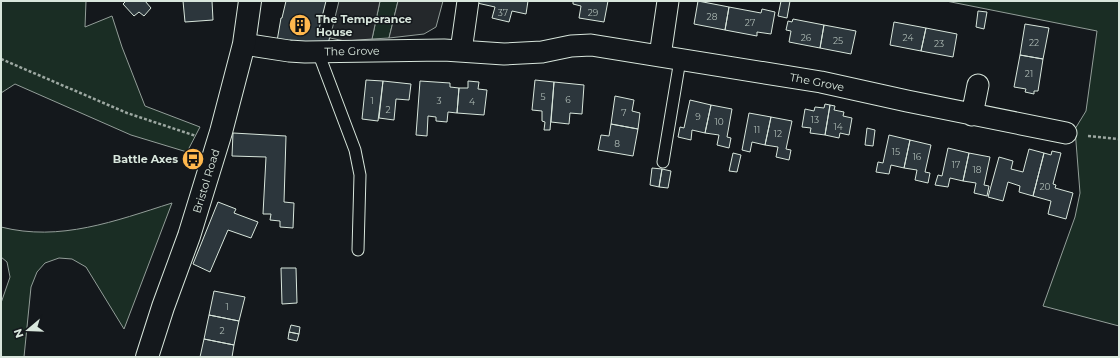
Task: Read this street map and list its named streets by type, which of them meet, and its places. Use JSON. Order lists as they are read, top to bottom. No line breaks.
{"streets":{"main road":["Bristol Road"],"street":["The Grove"]},"crossings":[["The Grove","Bristol Road"]],"places":{"building":["The Temperance House"],"bus stop":["Battle Axes"]},"house_numbers":["37","29","28","27","26","24","25","22","23","21","5","6","1","3","4","2","7","9","13","10","14","11","12","8","15","16","17","18","20","1","2"],"north":"left"}
